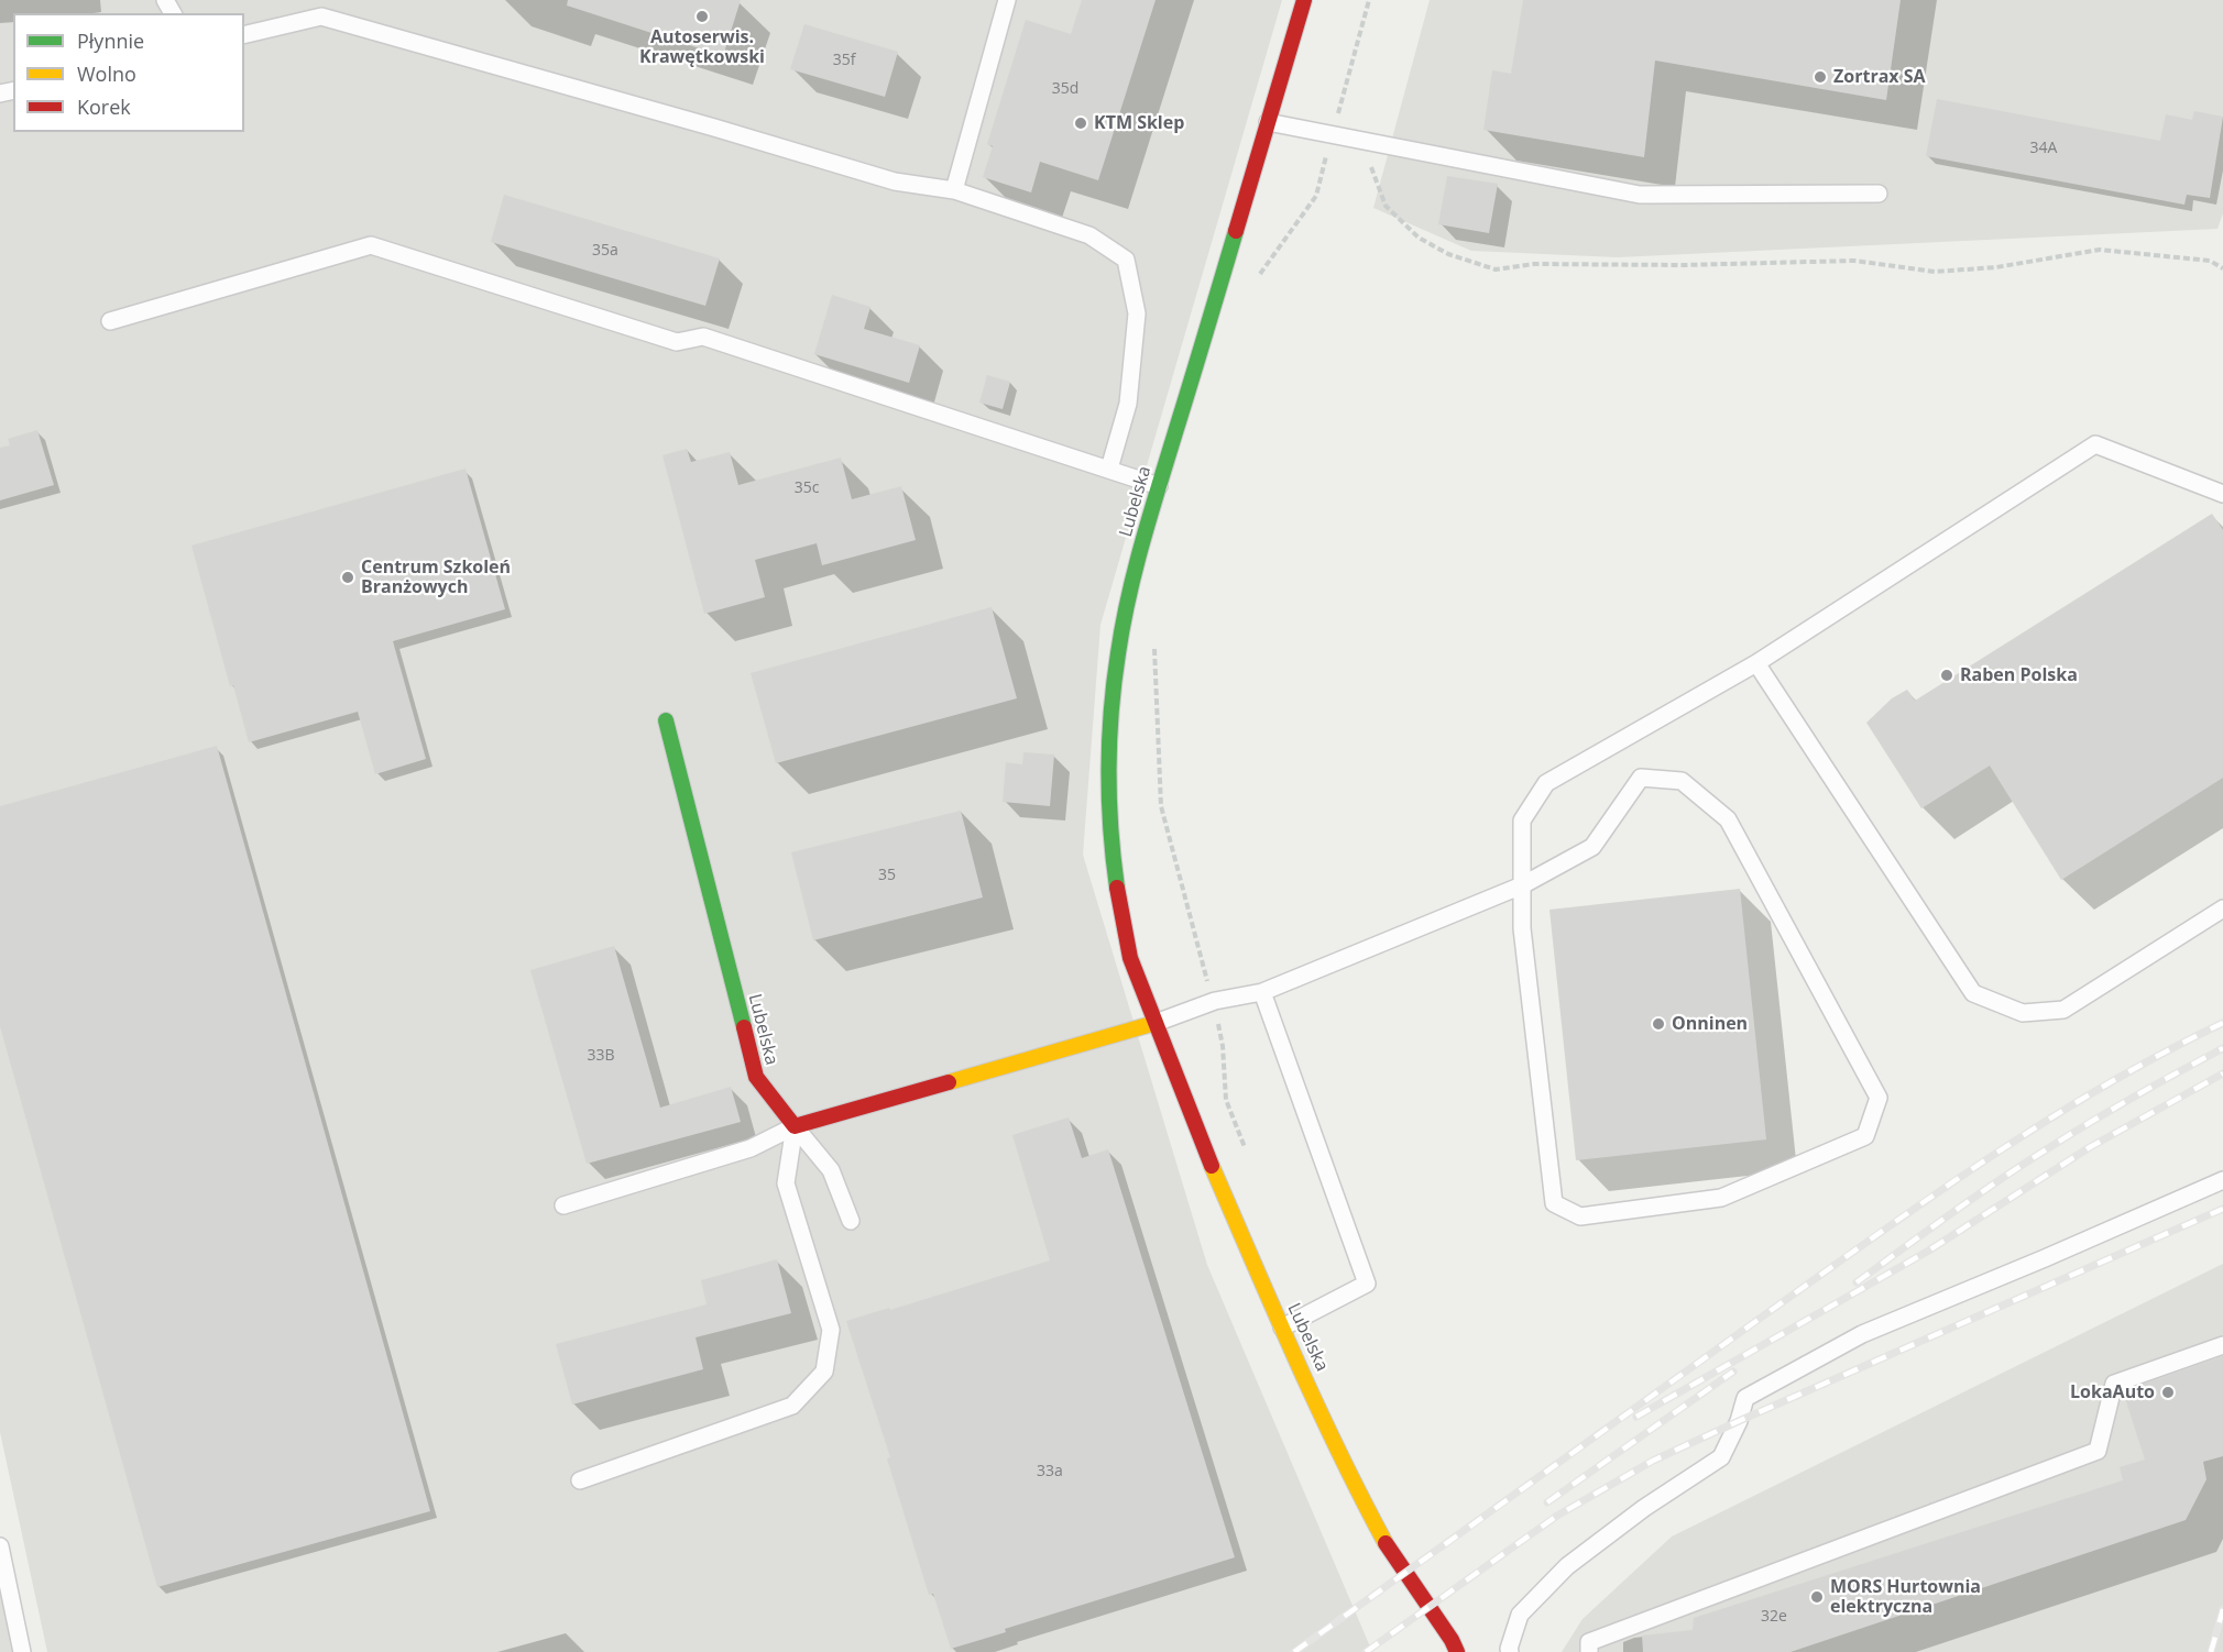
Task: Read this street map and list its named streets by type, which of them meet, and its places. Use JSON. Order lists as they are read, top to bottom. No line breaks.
{"streets":{"street":["Lubelska"]},"places":["Autoserwis. Krawętkowski","Zortrax SA","KTM Sklep","Centrum Szkoleń Branżowych","Raben Polska","Onninen","LokaAuto","MORS Hurtownia elektryczna"],"house_numbers":["35f","35d","34A","35a","35c","35","33B","33a","32e"],"legend":["Płynnie","Wolno","Korek"]}
